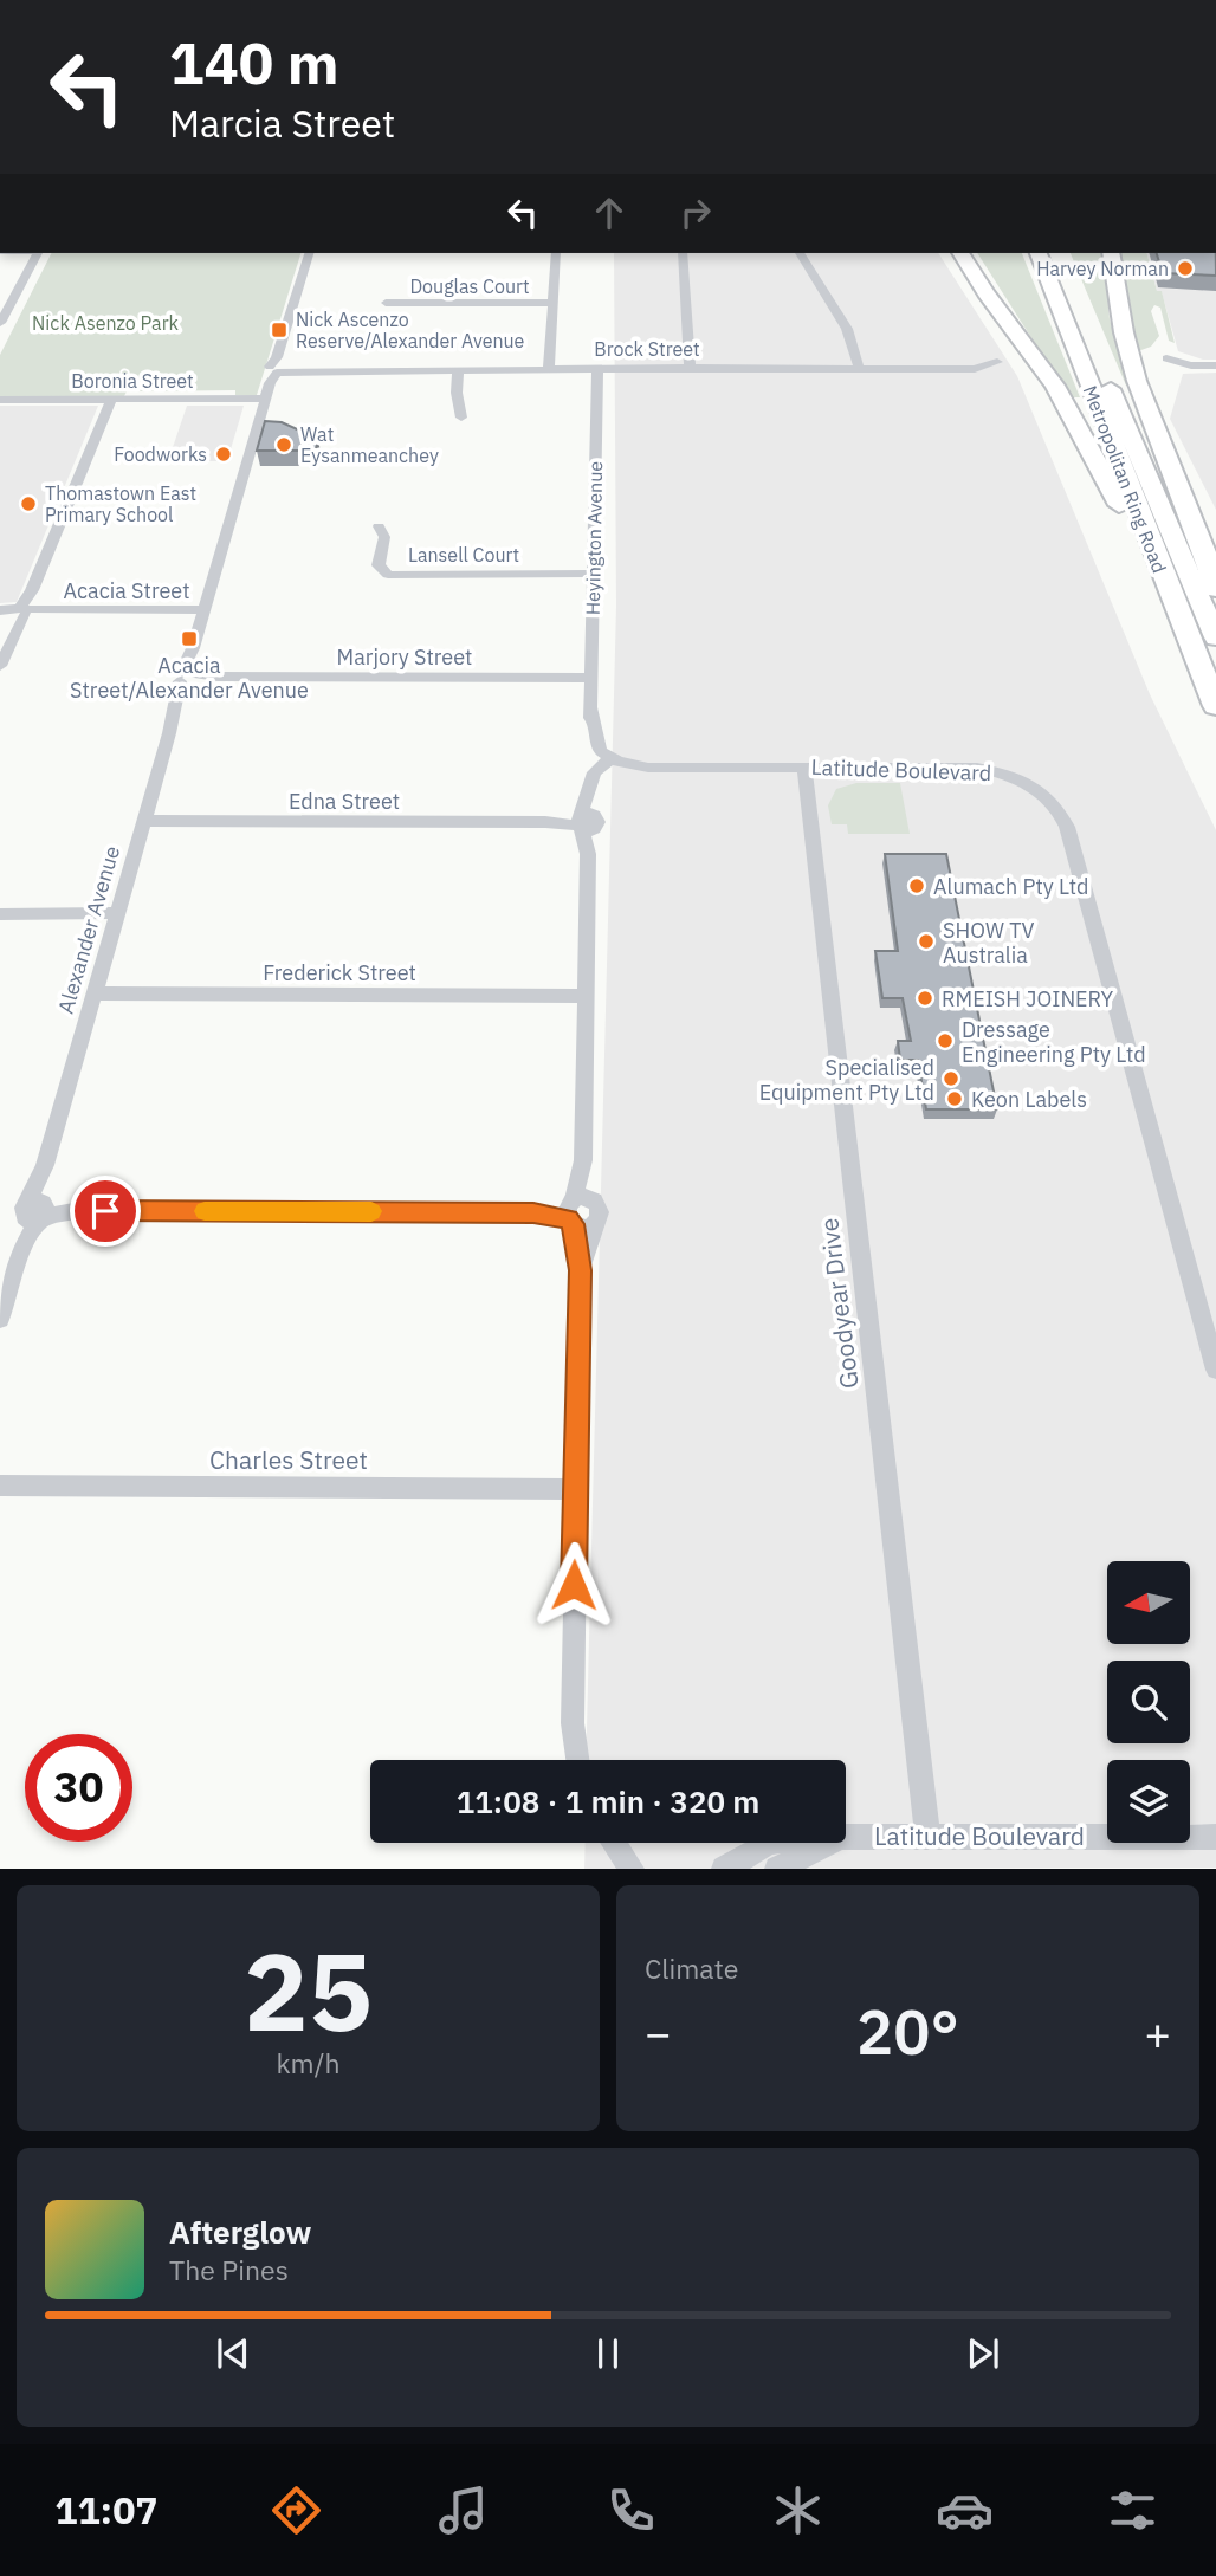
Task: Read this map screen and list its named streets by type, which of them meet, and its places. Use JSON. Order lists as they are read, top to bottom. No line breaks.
{"streets":{"highway":["Metropolitan Ring Road"],"street":["Douglas Court","Brock Street","Boronia Street","Heyington Avenue","Lansell Court","Acacia Street","Marjory Street","Latitude Boulevard","Edna Street","Alexander Avenue","Frederick Street","Goodyear Drive","Charles Street"]},"crossings":[["Brock Street","Heyington Avenue"],["Brock Street","Alexander Avenue"],["Boronia Street","Alexander Avenue"],["Heyington Avenue","Lansell Court"],["Heyington Avenue","Marjory Street"],["Heyington Avenue","Latitude Boulevard"],["Heyington Avenue","Edna Street"],["Heyington Avenue","Frederick Street"],["Heyington Avenue","Charles Street"],["Acacia Street","Alexander Avenue"],["Marjory Street","Alexander Avenue"],["Latitude Boulevard","Goodyear Drive"],["Edna Street","Alexander Avenue"],["Alexander Avenue","Frederick Street"]],"parks":["Nick Asenzo Park"],"places":{"other":["Harvey Norman","Wat Eysanmeanchey","Foodworks","Thomastown East Primary School","Alumach Pty Ltd","SHOW TV Australia","RMEISH JOINERY","Dressage Engineering Pty Ltd","Specialised Equipment Pty Ltd","Keon Labels"],"transit":["Nick Ascenzo Reserve/Alexander Avenue","Acacia Street/Alexander Avenue"]},"north":"left","page":{"turn":["140 m","Marcia Street"],"limit":"30","trip":"11:08 · 1 min · 320 m","tile":[["25","km/h"],"Climate"],"heat":["−","20°","+"],"song":["Afterglow","The Pines"],"tabs":"11:07"}}
